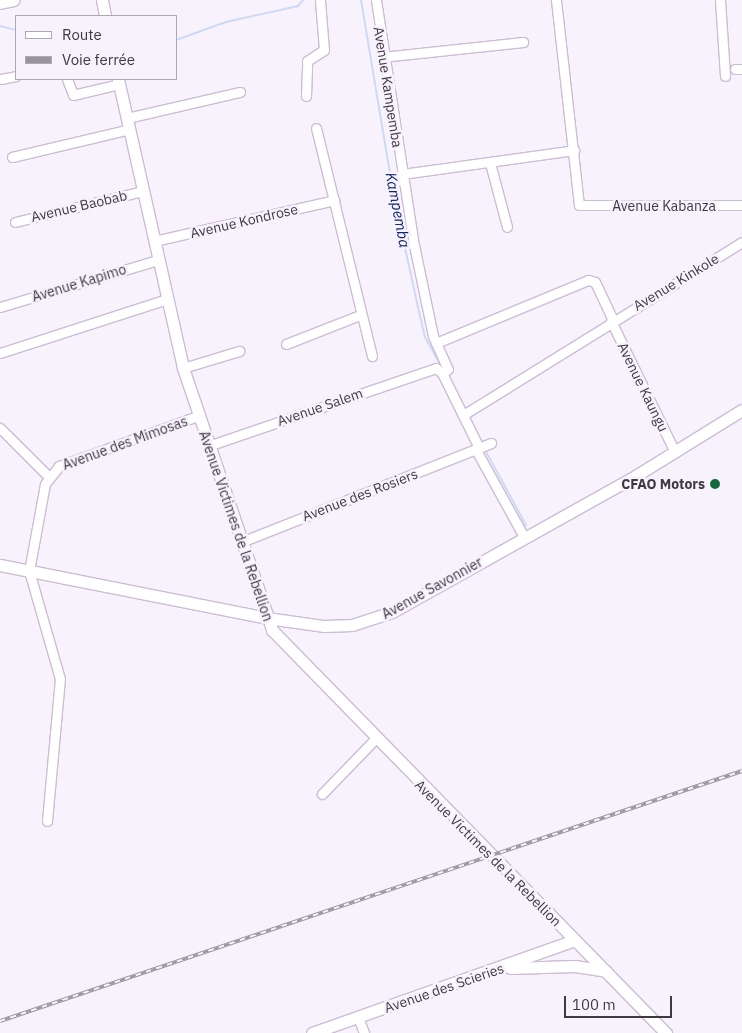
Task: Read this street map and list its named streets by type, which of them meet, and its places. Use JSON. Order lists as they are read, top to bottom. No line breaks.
{"streets":{"street":["Avenue Kampemba","Avenue Baobab","Avenue Kabanza","Avenue Kondrose","Avenue Kinkole","Avenue Kapimo","Avenue Kaungu","Avenue Salem","Avenue des Mimosas","Avenue des Rosiers","Avenue Victimes de la Rebellion","Avenue Savonnier","Avenue des Scieries"]},"crossings":[["Avenue Kampemba","Avenue Kinkole"],["Avenue Kampemba","Avenue Kaungu"],["Avenue Kampemba","Avenue Salem"],["Avenue Kampemba","Avenue des Rosiers"],["Avenue Kampemba","Avenue Savonnier"],["Avenue Baobab","Avenue Victimes de la Rebellion"],["Avenue Kondrose","Avenue Victimes de la Rebellion"],["Avenue Kinkole","Avenue Kaungu"],["Avenue Kapimo","Avenue Victimes de la Rebellion"],["Avenue Kaungu","Avenue Savonnier"],["Avenue Salem","Avenue Victimes de la Rebellion"],["Avenue des Mimosas","Avenue Victimes de la Rebellion"],["Avenue des Mimosas","Avenue Savonnier"],["Avenue des Rosiers","Avenue Victimes de la Rebellion"],["Avenue Victimes de la Rebellion","Avenue Savonnier"],["Avenue Victimes de la Rebellion","Avenue des Scieries"]],"water":["Kampemba"],"places":["CFAO Motors"],"legend":["Route","Voie ferrée"],"scale_bar":"100 m"}
